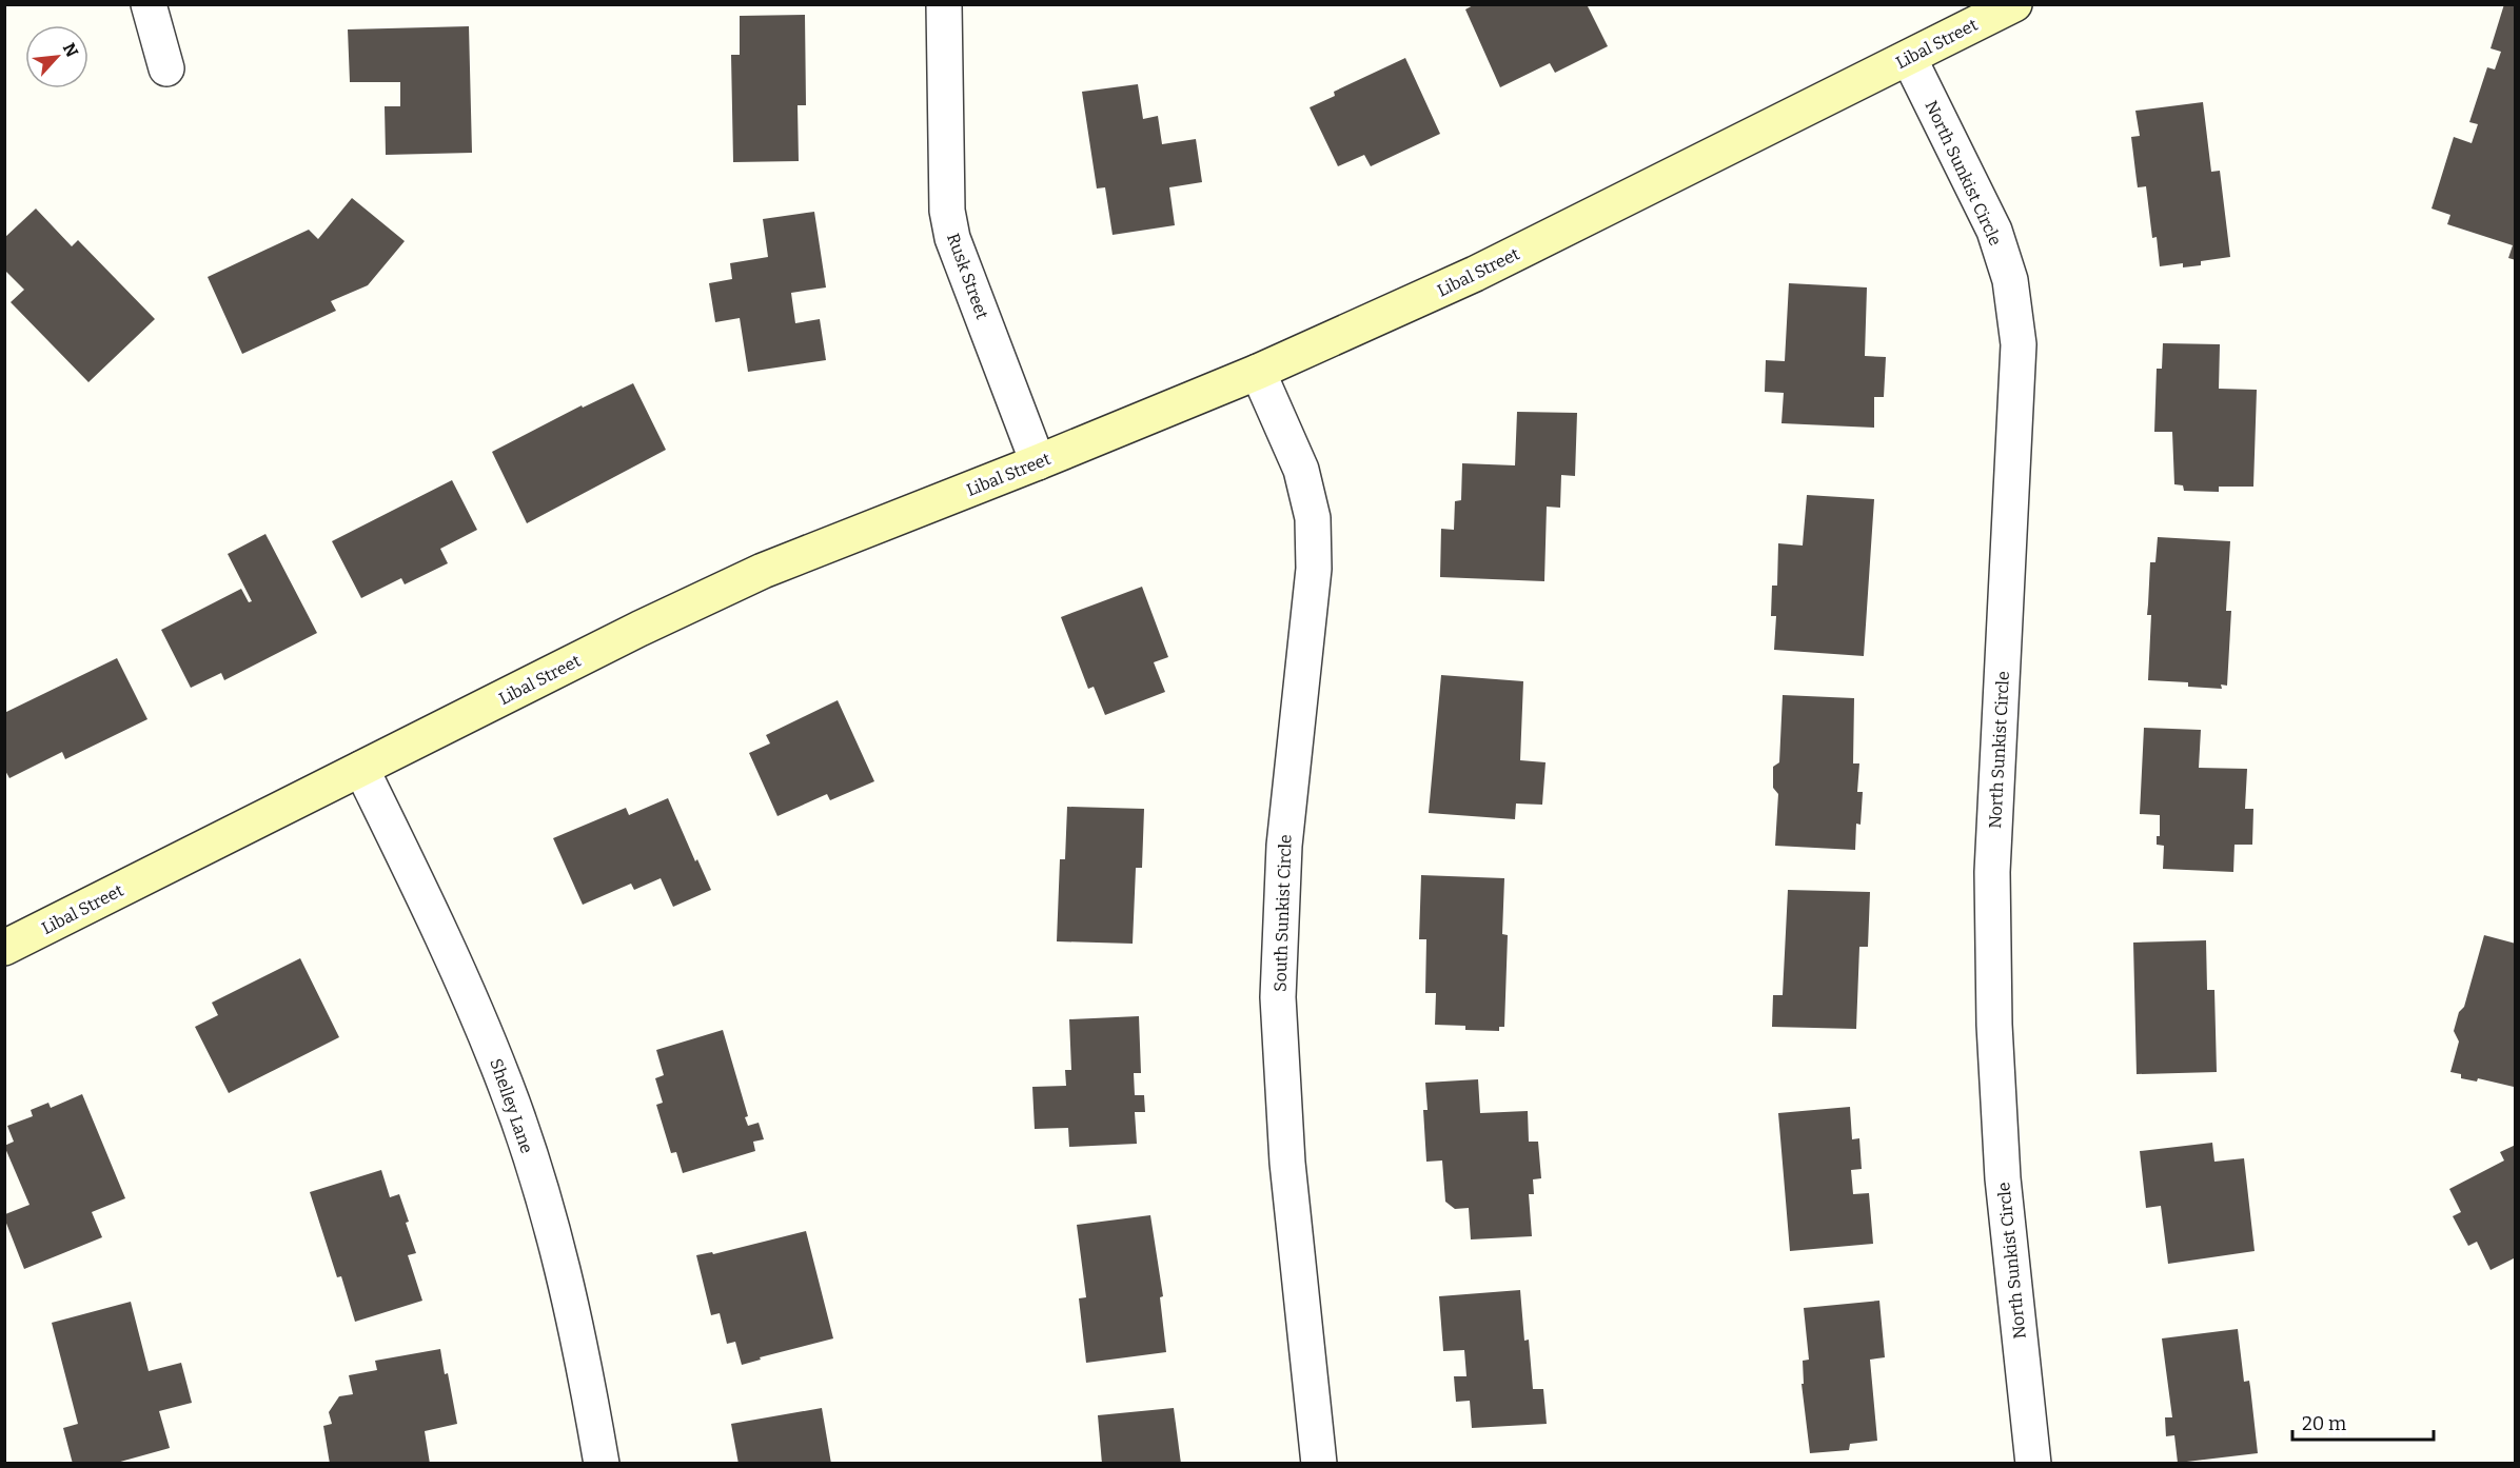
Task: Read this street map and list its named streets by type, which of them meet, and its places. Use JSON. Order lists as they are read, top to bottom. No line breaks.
{"streets":{"street":["Libal Street","North Sunkist Circle","Rusk Street","South Sunkist Circle","Shelley Lane"]},"crossings":[["Libal Street","North Sunkist Circle"],["Libal Street","Rusk Street"],["Libal Street","South Sunkist Circle"],["Libal Street","Shelley Lane"]],"scale_bar":"20 m","north":"top right"}
